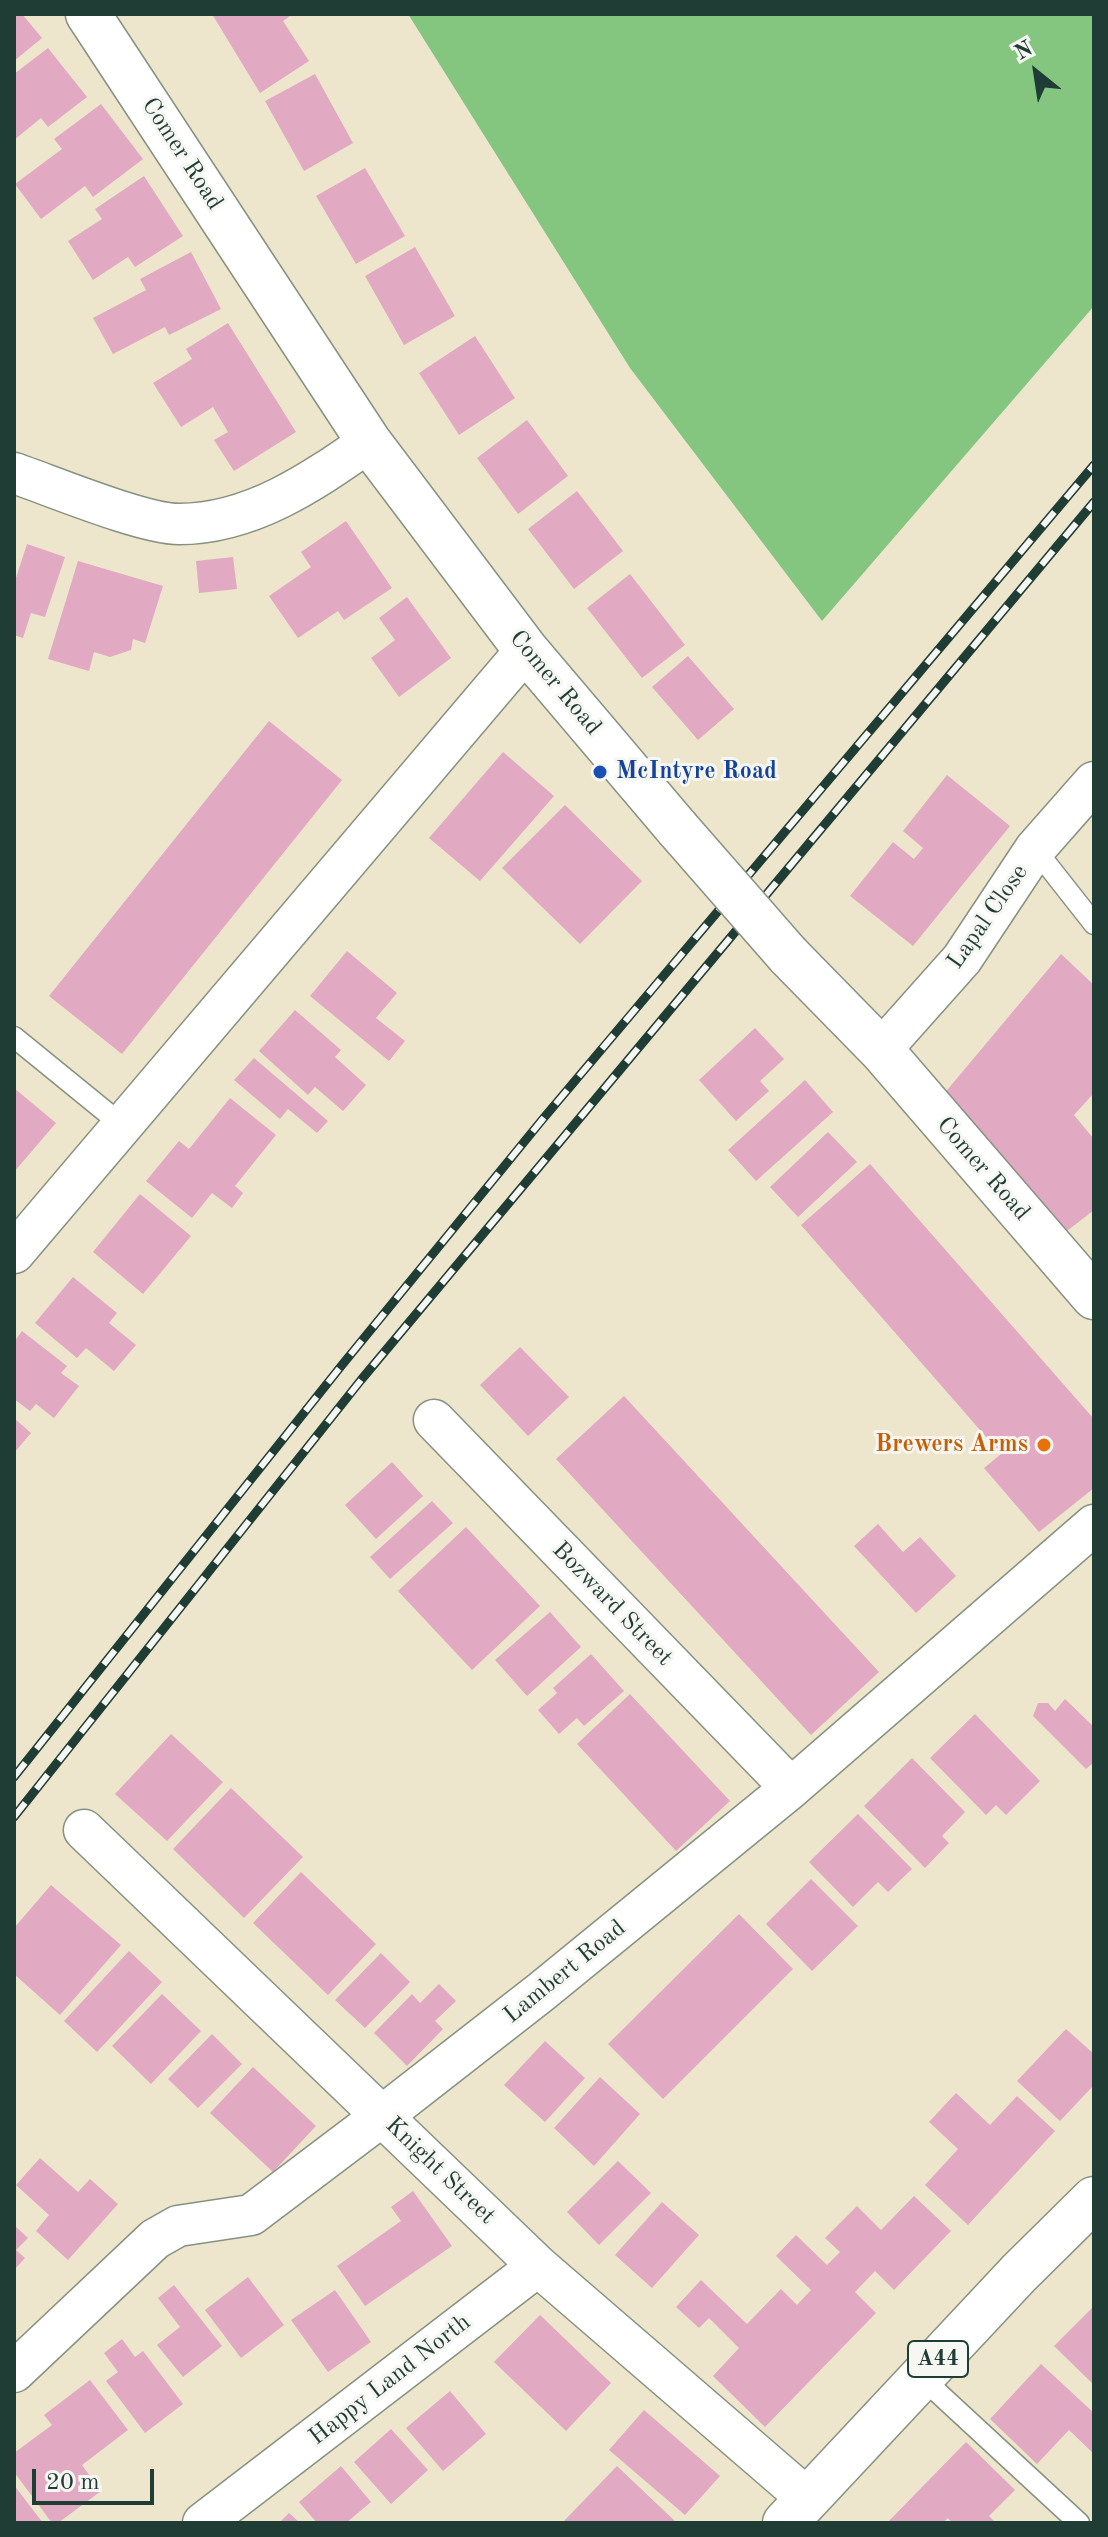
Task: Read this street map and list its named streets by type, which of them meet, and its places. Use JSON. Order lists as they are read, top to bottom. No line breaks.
{"streets":{"street":["Comer Road","Lapal Close","Bozward Street","Lambert Road","Knight Street","A44","Happy Land North"]},"crossings":[["Comer Road","Lapal Close"],["Bozward Street","Lambert Road"],["Lambert Road","Knight Street"],["Knight Street","A44"],["Knight Street","Happy Land North"]],"places":["McIntyre Road","Brewers Arms"],"scale_bar":"20 m","north":"top left"}
